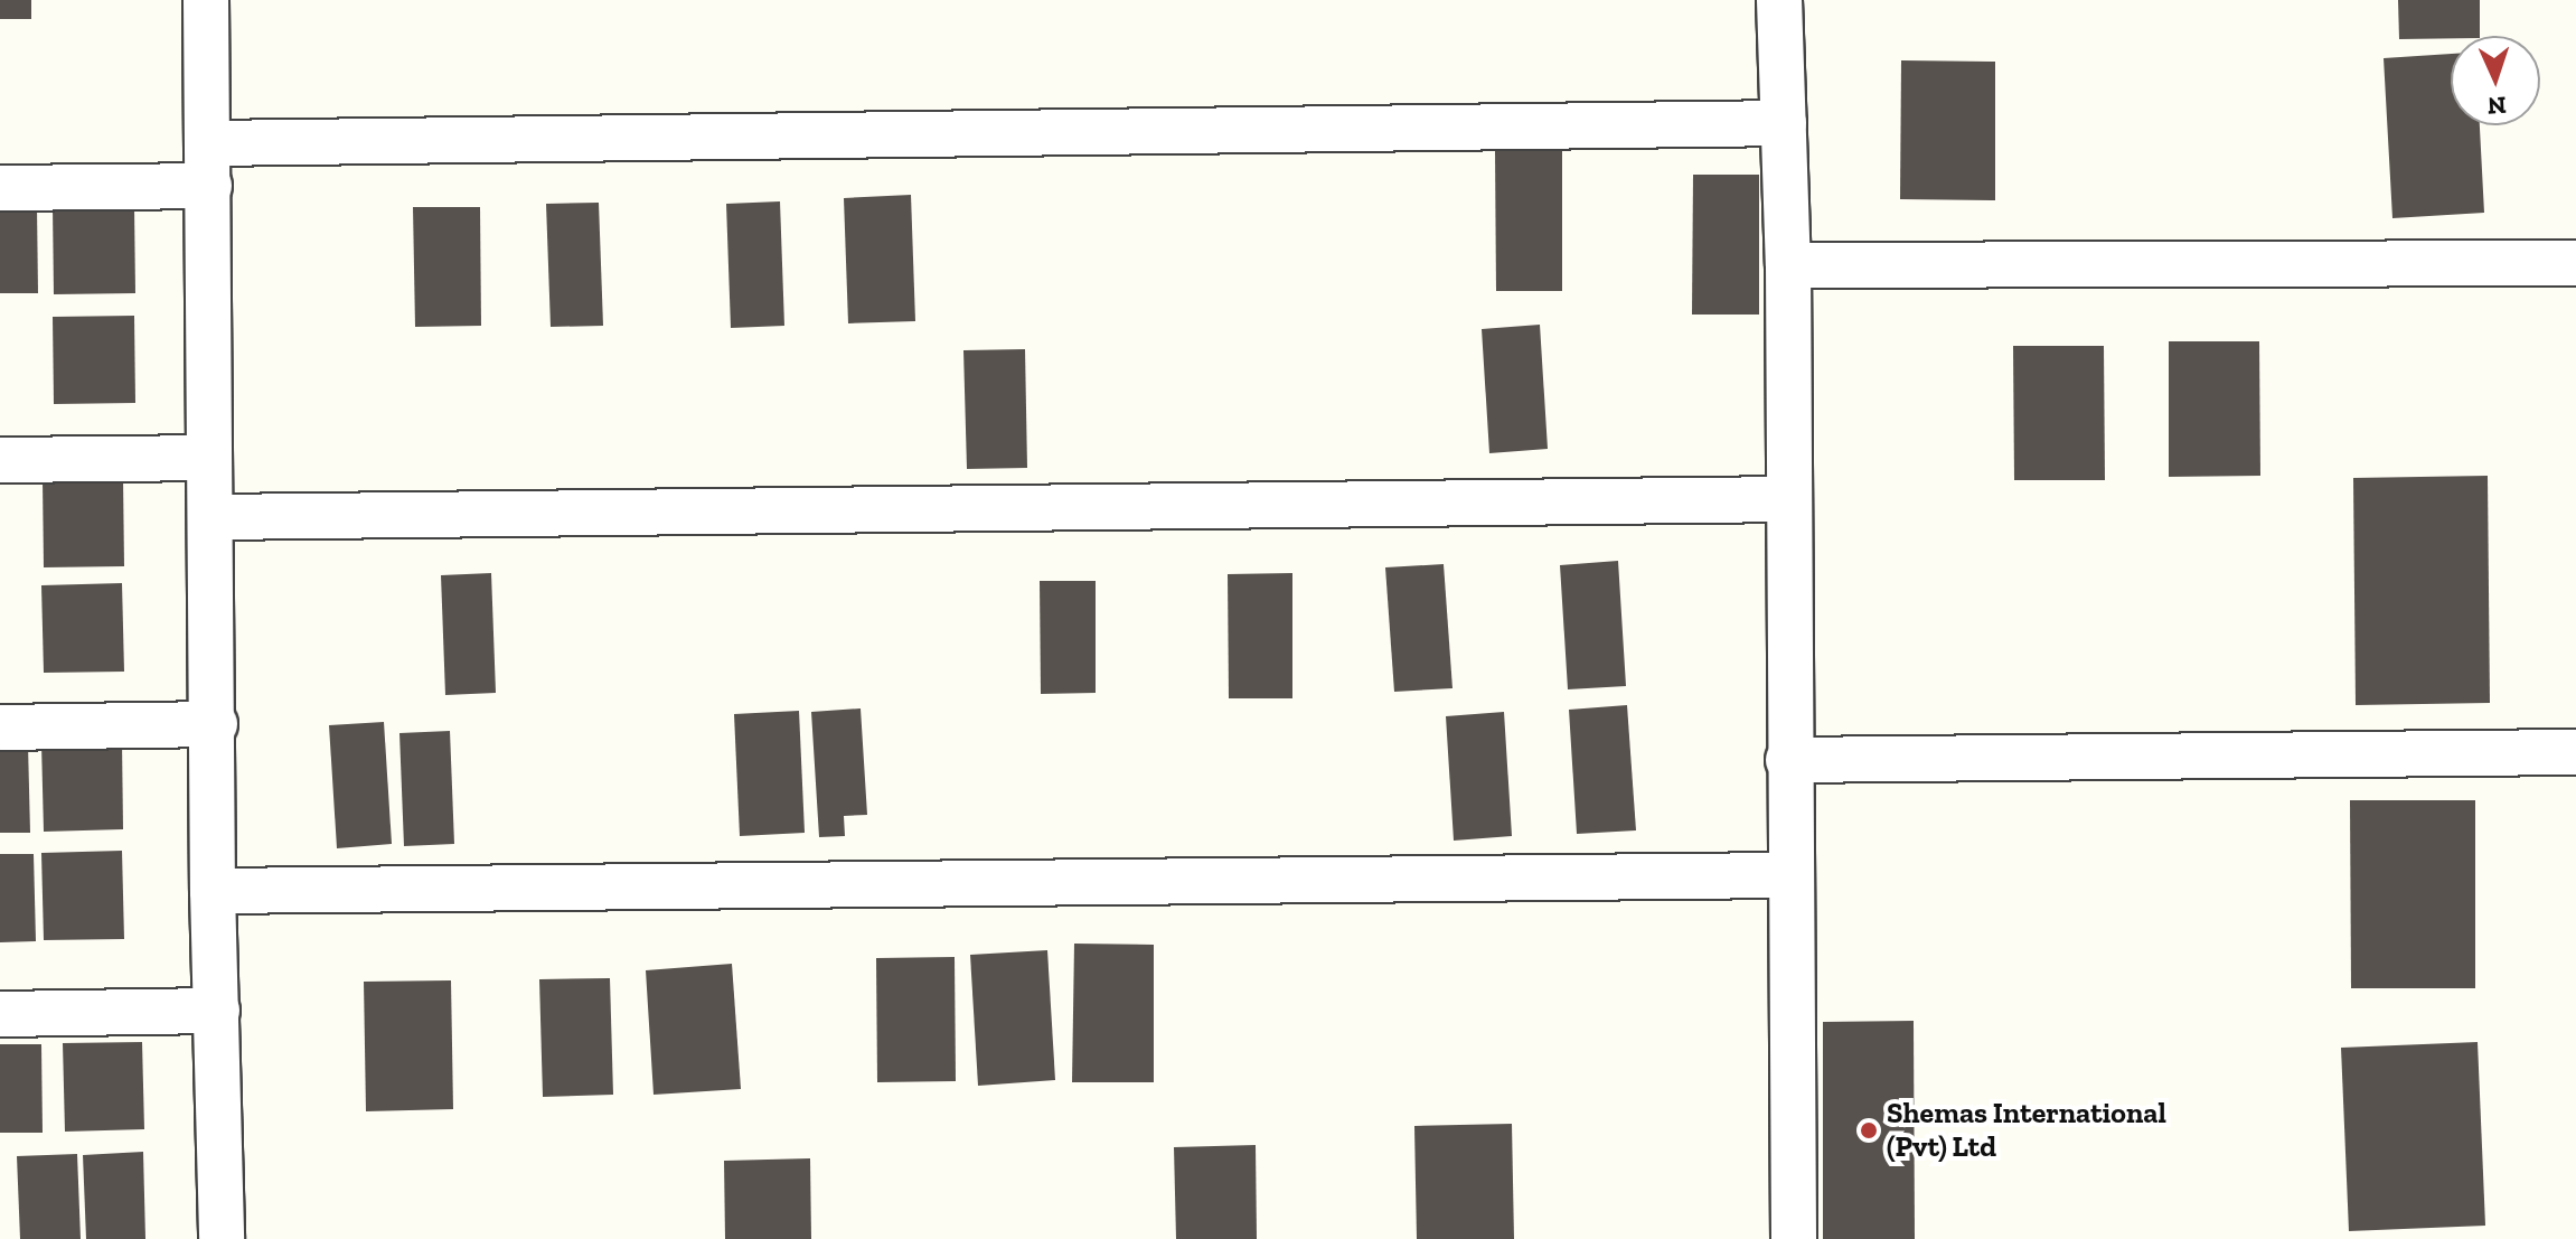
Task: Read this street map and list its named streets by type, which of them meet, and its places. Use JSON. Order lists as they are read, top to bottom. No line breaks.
{"places":["Shemas International (Pvt) Ltd"],"north":"bottom"}
